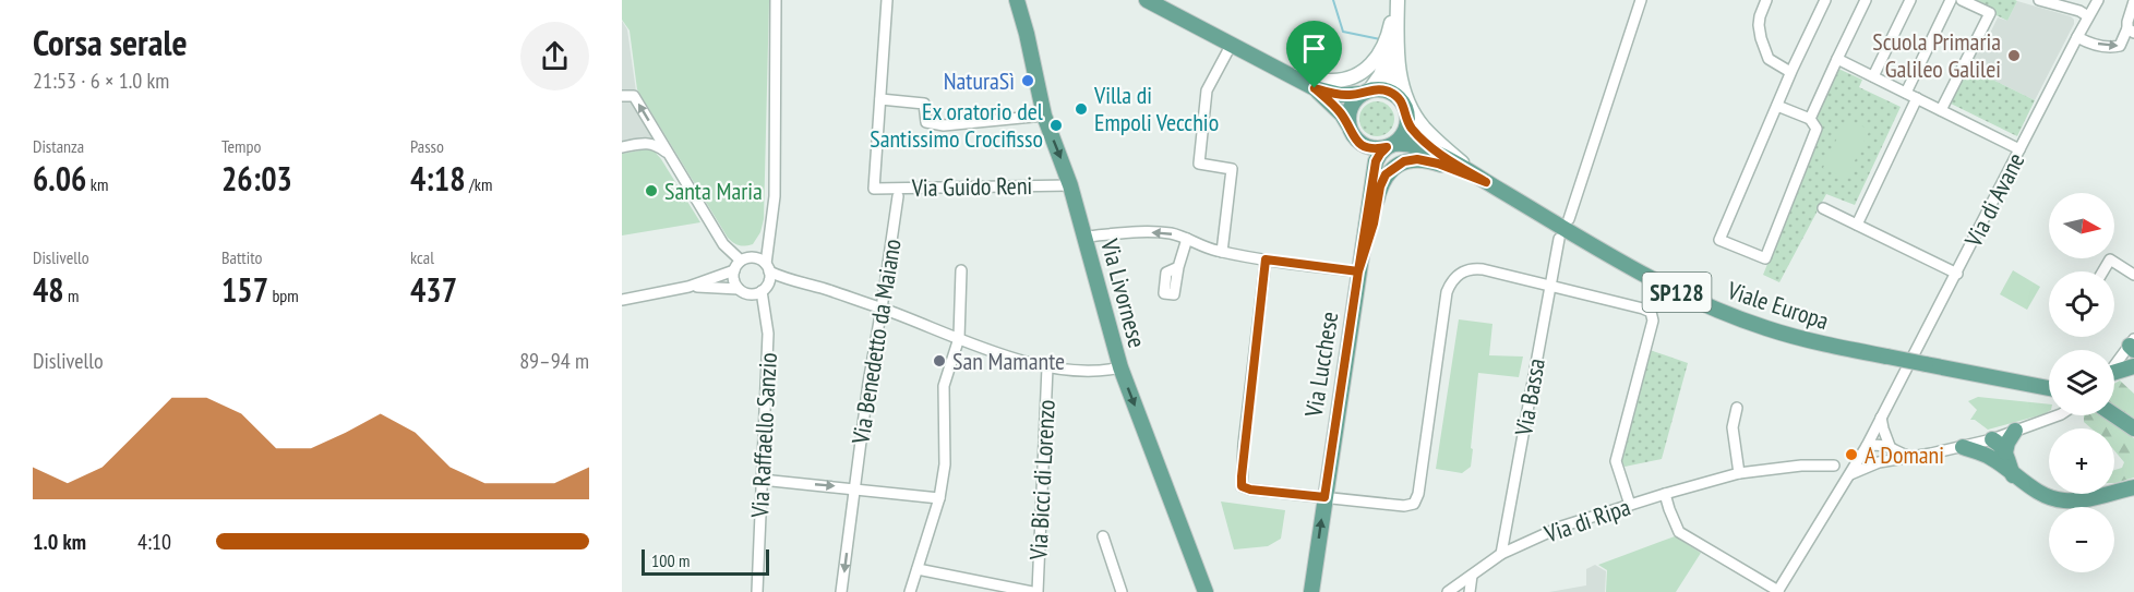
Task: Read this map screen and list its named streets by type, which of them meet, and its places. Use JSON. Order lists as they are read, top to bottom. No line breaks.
{"streets":{"main road":["SP128","Via Livornese","Viale Europa","Via Lucchese"],"street":["Via Guido Reni","Via di Avane","Via Benedetto da Maiano","Via Bassa","Via Raffaello Sanzio","Via Bicci di Lorenzo","Via di Ripa"]},"crossings":[["Via Guido Reni","Via Livornese"],["SP128","Viale Europa"],["SP128","Via Lucchese"],["Viale Europa","Via Lucchese"],["Via Bassa","Via di Ripa"]],"one_way":["Via Livornese"],"places":["Scuola Primaria Galileo Galilei","NaturaSì","Villa di Empoli Vecchio","Ex oratorio del Santissimo Crocifisso","Santa Maria","San Mamante","A Domani"],"scale_bar":"100 m","north":"right","page":{"heading":["Corsa serale","21:53 · 6 × 1.0 km"],"stats":[["Distanza","6.06 km"],["Tempo","26:03"],["Passo","4:18 /km"],["Dislivello","48 m"],["Battito","157 bpm"],["kcal","437"]],"map_buttons":["+","−"],"chart":["Dislivello","89–94 m"],"list":[{"name":"1.0 km","note":"4:10"}],"scale":"100 m"}}
